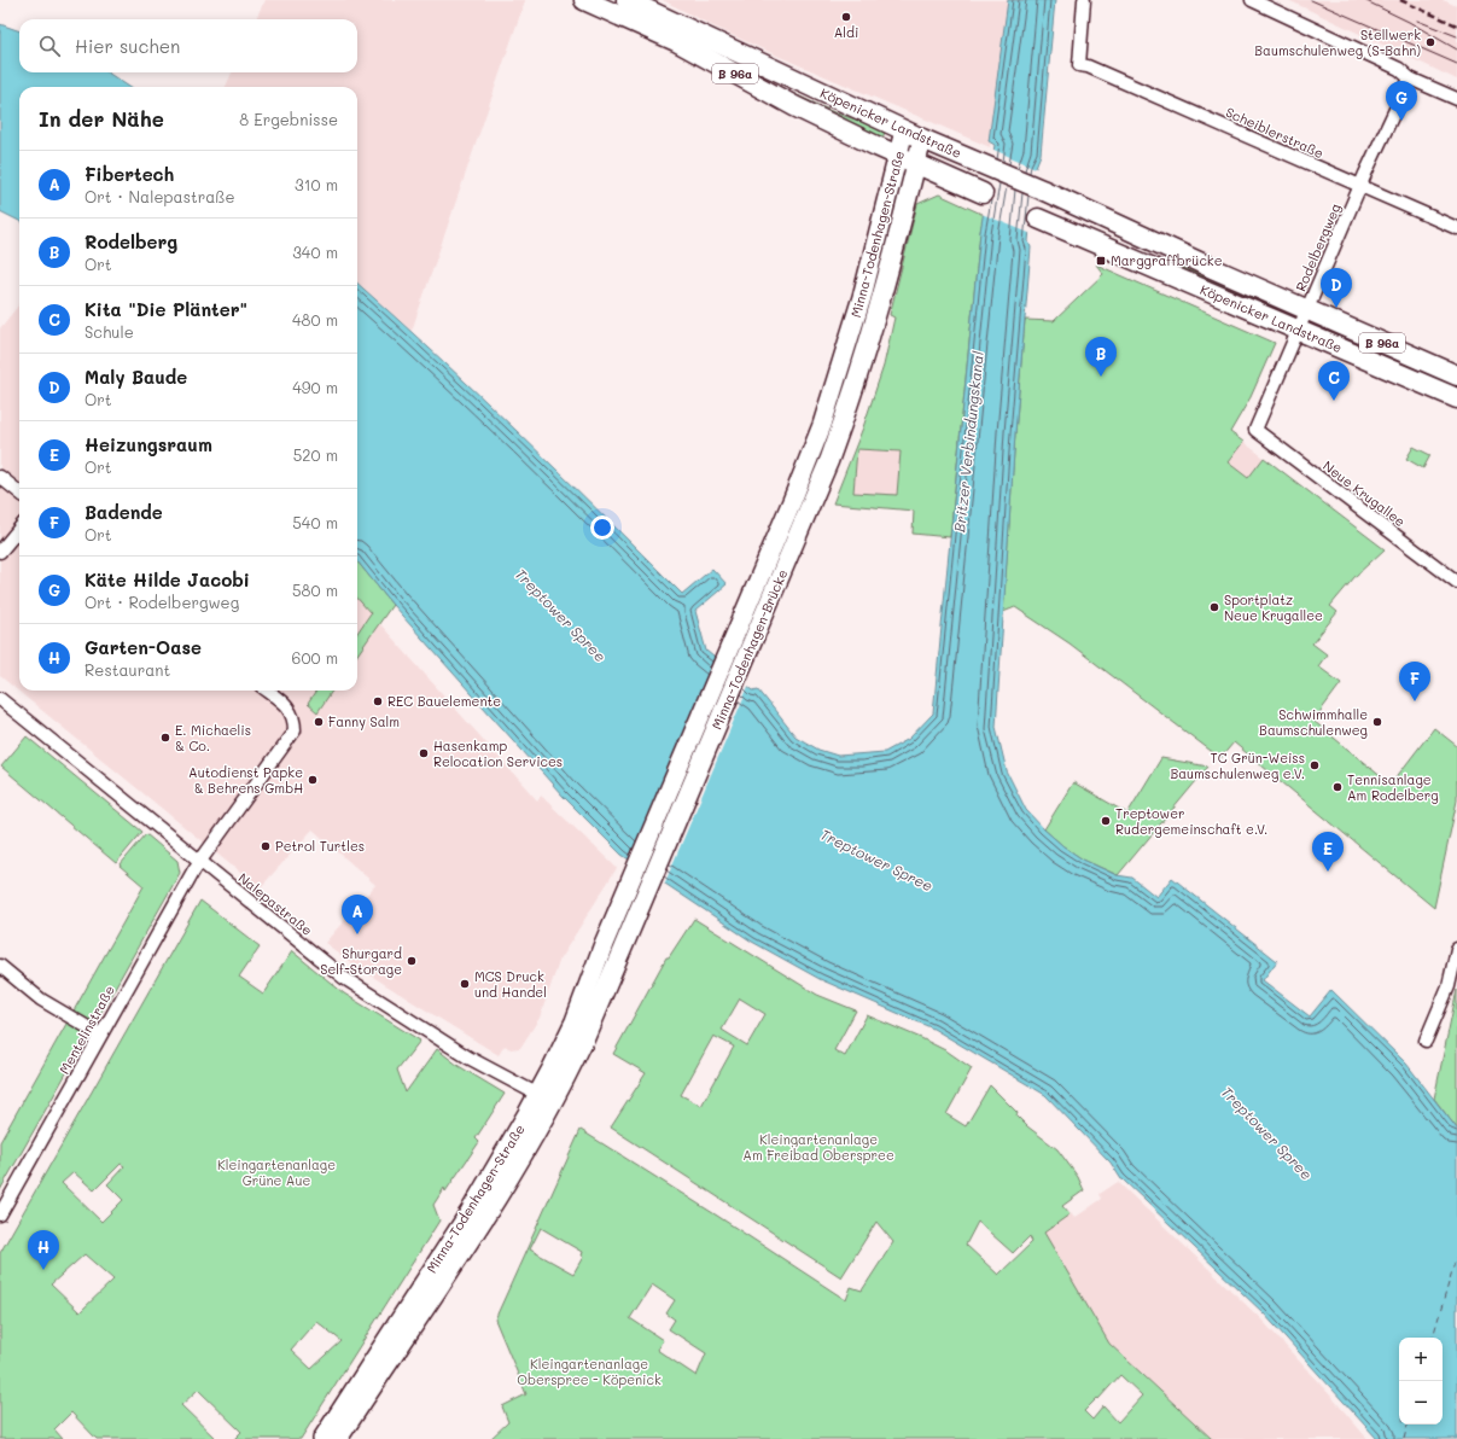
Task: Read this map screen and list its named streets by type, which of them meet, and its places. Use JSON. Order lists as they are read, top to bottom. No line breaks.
{"streets":{"main road":["B 96a","Köpenicker Landstraße","Minna-Todenhagen-Straße","Minna-Todenhagen-Brücke"],"street":["Scheiblerstraße","Rodelbergweg","Neue Krugallee","Nalepastraße","Mentelinstraße"]},"crossings":[["B 96a","Köpenicker Landstraße"],["Köpenicker Landstraße","Minna-Todenhagen-Straße"],["Köpenicker Landstraße","Rodelbergweg"],["Scheiblerstraße","Rodelbergweg"],["Minna-Todenhagen-Straße","Minna-Todenhagen-Brücke"],["Minna-Todenhagen-Straße","Nalepastraße"],["Rodelbergweg","Neue Krugallee"],["Nalepastraße","Mentelinstraße"]],"water":["Britzer Verbindungskanal","Treptower Spree"],"parks":["Kleingartenanlage Am Freibad Oberspree","Kleingartenanlage Grüne Aue","Kleingartenanlage Oberspree - Köpenick"],"places":{"other":["Aldi","Stellwerk Baumschulenweg (S-Bahn)","Sportplatz Neue Krugallee","REC Bauelemente","Fanny Salm","Schwimmhalle Baumschulenweg","E. Michaelis & Co.","Hasenkamp Relocation Services","TC Grün-Weiss Baumschulenweg e.V.","Autodienst Papke & Behrens GmbH","Tennisanlage Am Rodelberg","Treptower Rudergemeinschaft e.V.","Petrol Turtles","Shurgard Self-Storage","MCS Druck und Handel"],"transit":["Marggraffbrücke"]},"page":{"search":"Hier suchen","pins":["G","D","B","C","F","E","A","H"],"heading":["In der Nähe","8 Ergebnisse"],"list":[{"mark":"A","name":"Fibertech","note":"Ort · Nalepastraße","value":"310 m"},{"mark":"B","name":"Rodelberg","note":"Ort","value":"340 m"},{"mark":"C","name":"Kita \"Die Plänter\"","note":"Schule","value":"480 m"},{"mark":"D","name":"Maly Baude","note":"Ort","value":"490 m"},{"mark":"E","name":"Heizungsraum","note":"Ort","value":"520 m"},{"mark":"F","name":"Badende","note":"Ort","value":"540 m"},{"mark":"G","name":"Käte Hilde Jacobi","note":"Ort · Rodelbergweg","value":"580 m"},{"mark":"H","name":"Garten-Oase","note":"Restaurant","value":"600 m"}],"map_buttons":["+","−"]}}
